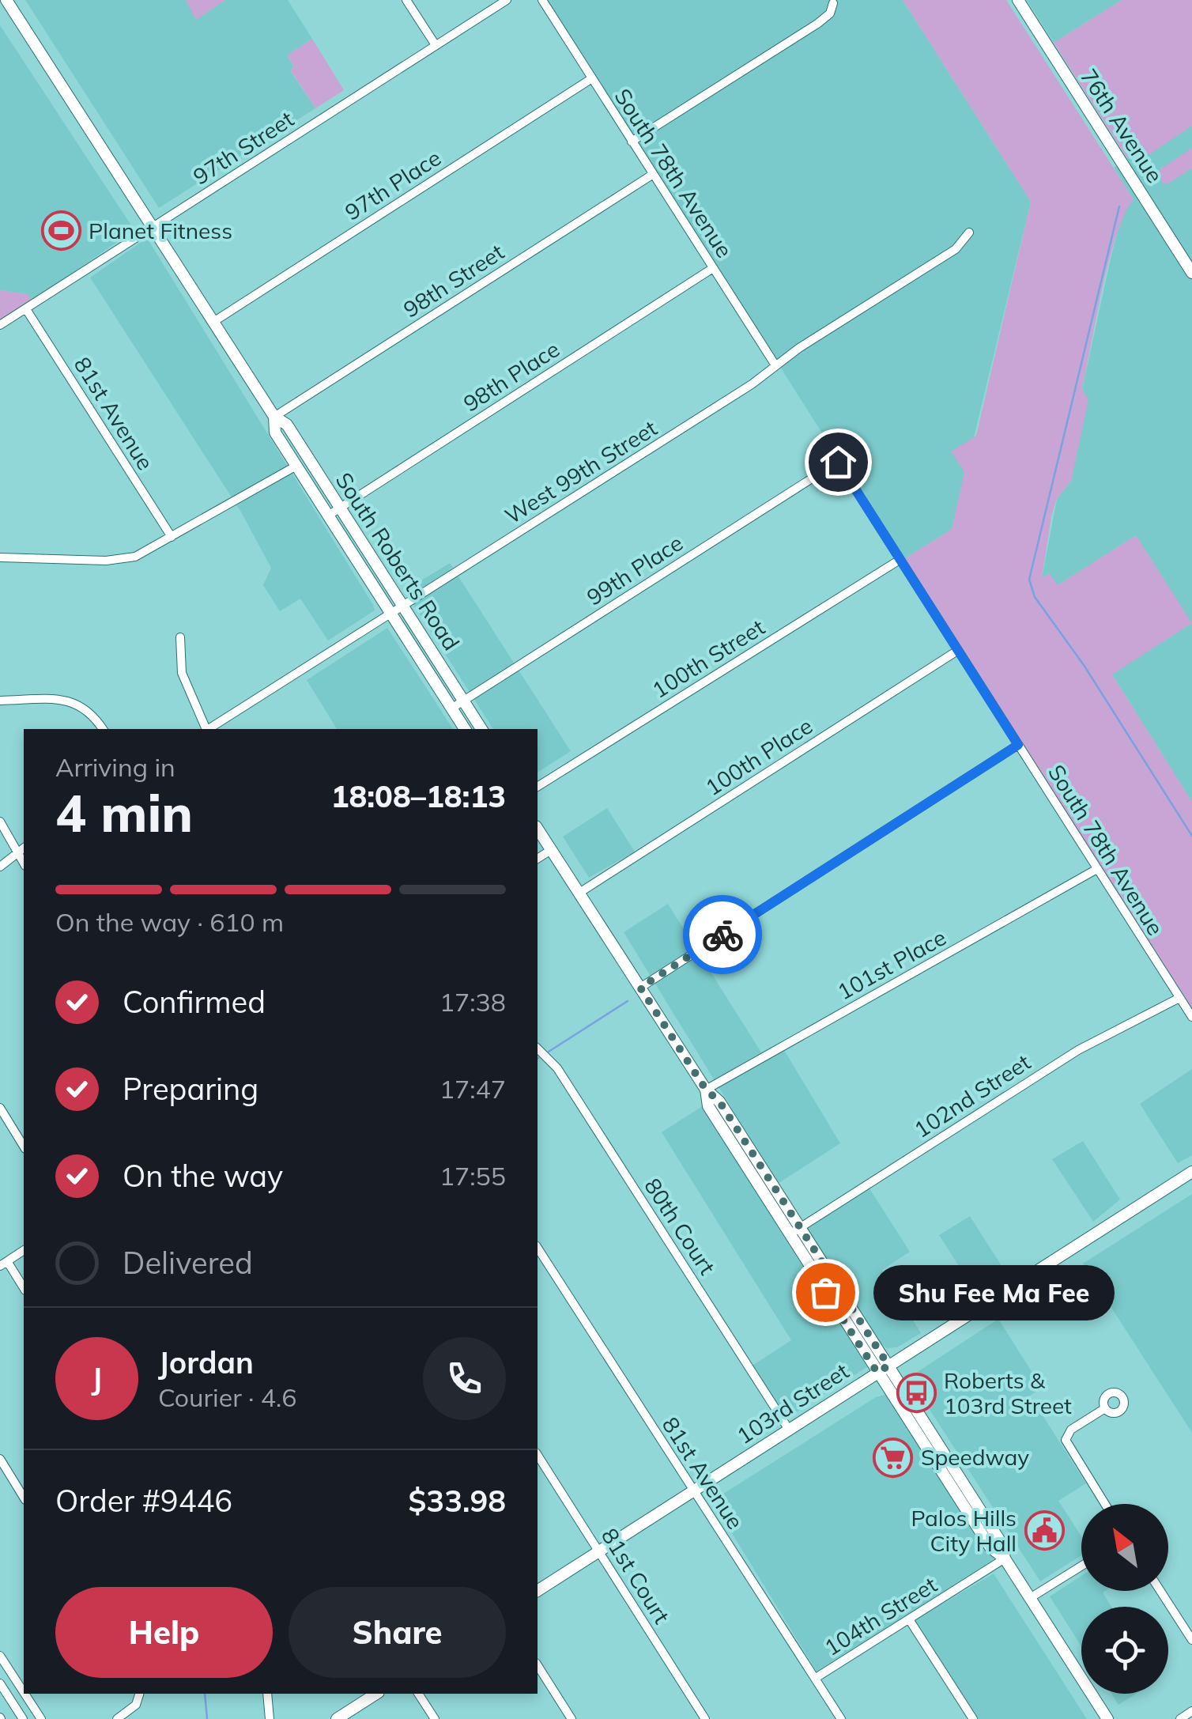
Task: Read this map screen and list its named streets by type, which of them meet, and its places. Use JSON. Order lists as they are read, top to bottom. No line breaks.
{"streets":{"street":["76th Avenue","97th Street","South 78th Avenue","97th Place","98th Street","98th Place","81st Avenue","West 99th Street","South Roberts Road","99th Place","100th Street","100th Place","101st Place","102nd Street","80th Court","103rd Street","81st Court","104th Street"]},"crossings":[["97th Street","81st Avenue"],["97th Street","South Roberts Road"],["South 78th Avenue","97th Place"],["South 78th Avenue","98th Street"],["South 78th Avenue","98th Place"],["South 78th Avenue","West 99th Street"],["South 78th Avenue","99th Place"],["South 78th Avenue","100th Street"],["South 78th Avenue","100th Place"],["South 78th Avenue","101st Place"],["South 78th Avenue","102nd Street"],["97th Place","South Roberts Road"],["98th Street","South Roberts Road"],["98th Place","South Roberts Road"],["81st Avenue","103rd Street"],["81st Avenue","104th Street"],["West 99th Street","South Roberts Road"],["South Roberts Road","99th Place"],["80th Court","103rd Street"],["103rd Street","81st Court"]],"places":{"sports":["Planet Fitness"],"other":["Shu Fee Ma Fee"],"bus stop":["Roberts & 103rd Street"],"supermarket":["Speedway"],"public building":["Palos Hills City Hall"]},"north":"top left","page":{"heading":["4 min","Arriving in","18:08–18:13"],"panel":["Jordan","Courier · 4.6","Order #9446","$33.98"],"bar":"On the way · 610 m","list":[["Confirmed","17:38"],["Preparing","17:47"],["On the way","17:55"],"Delivered"],"bubble":"Shu Fee Ma Fee","round":"J","buttons":["Help","Share"]}}
